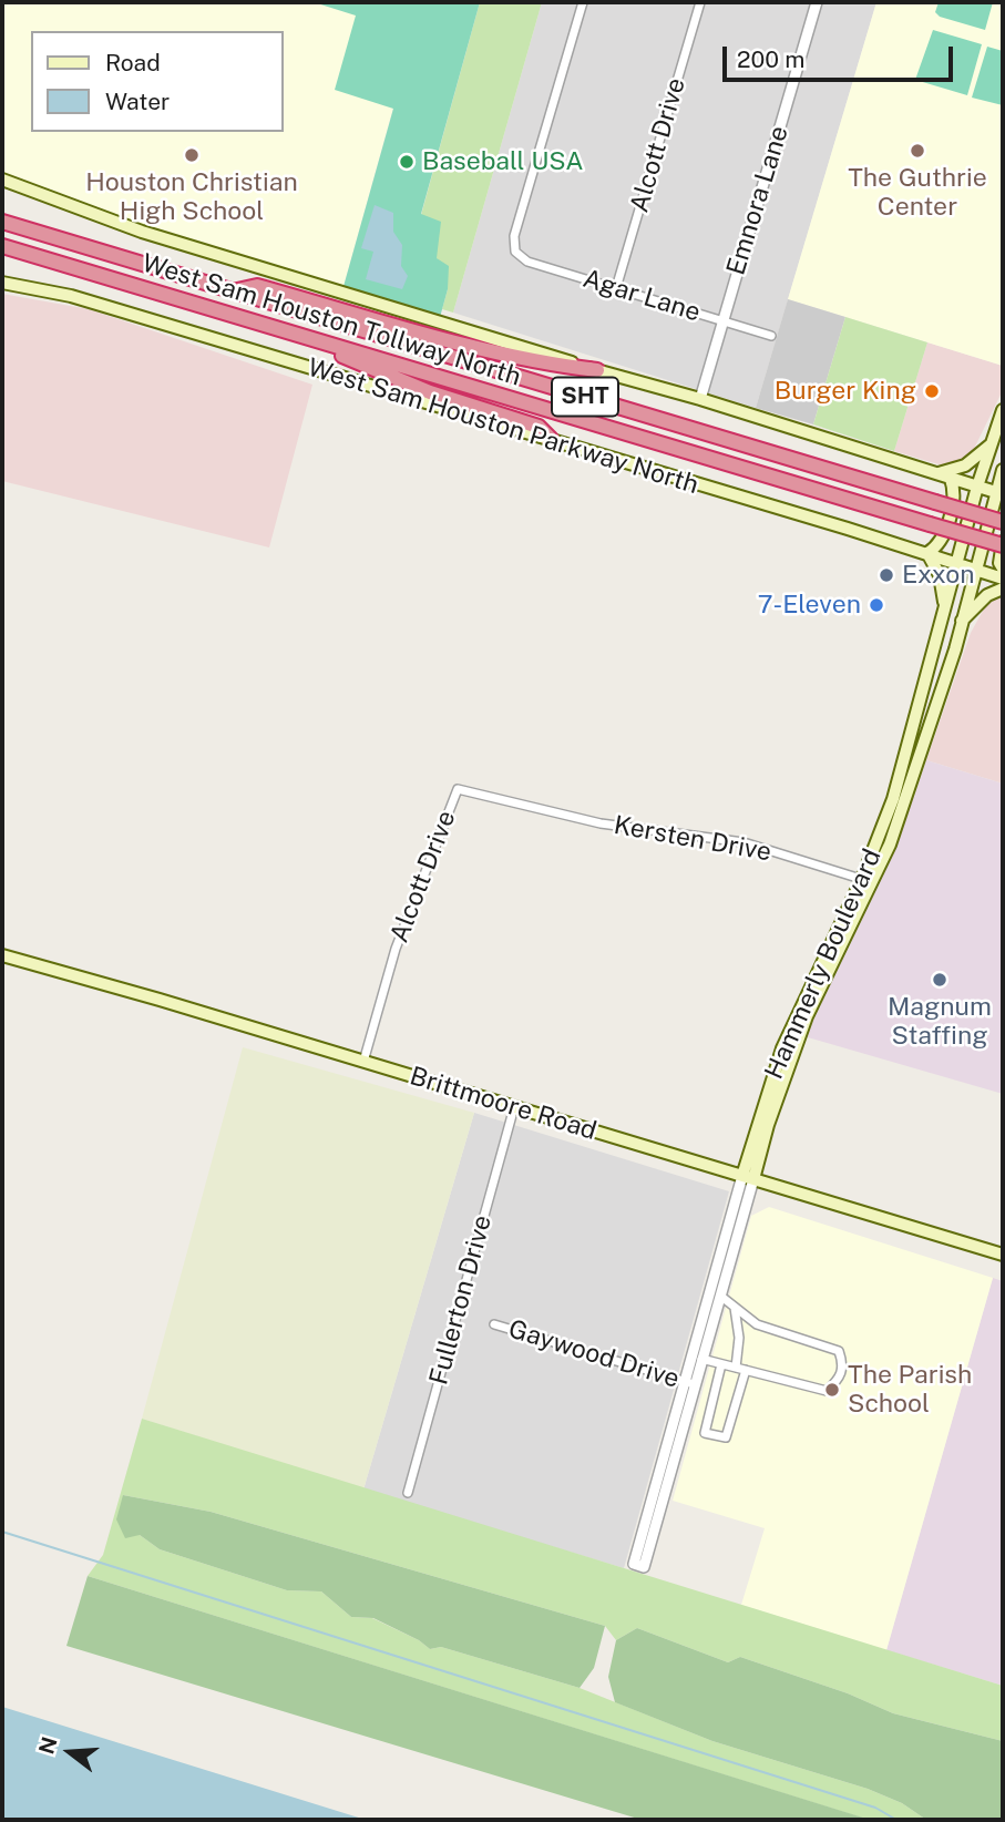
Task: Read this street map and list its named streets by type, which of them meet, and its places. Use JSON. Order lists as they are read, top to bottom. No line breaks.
{"streets":{"highway":["West Sam Houston Tollway North","SHT"],"main road":["West Sam Houston Parkway North","Hammerly Boulevard","Brittmoore Road"],"street":["Alcott Drive","Emnora Lane","Agar Lane","Kersten Drive","Fullerton Drive","Gaywood Drive"]},"crossings":[["Alcott Drive","Agar Lane"],["Alcott Drive","Kersten Drive"],["Alcott Drive","Brittmoore Road"],["Emnora Lane","Agar Lane"],["West Sam Houston Parkway North","Hammerly Boulevard"],["Kersten Drive","Hammerly Boulevard"],["Hammerly Boulevard","Brittmoore Road"],["Hammerly Boulevard","Gaywood Drive"],["Brittmoore Road","Fullerton Drive"]],"places":["The Guthrie Center","Houston Christian High School","Baseball USA","Burger King","Exxon","7-Eleven","Magnum Staffing","The Parish School"],"legend":["Road","Water"],"scale_bar":"200 m","north":"left"}
